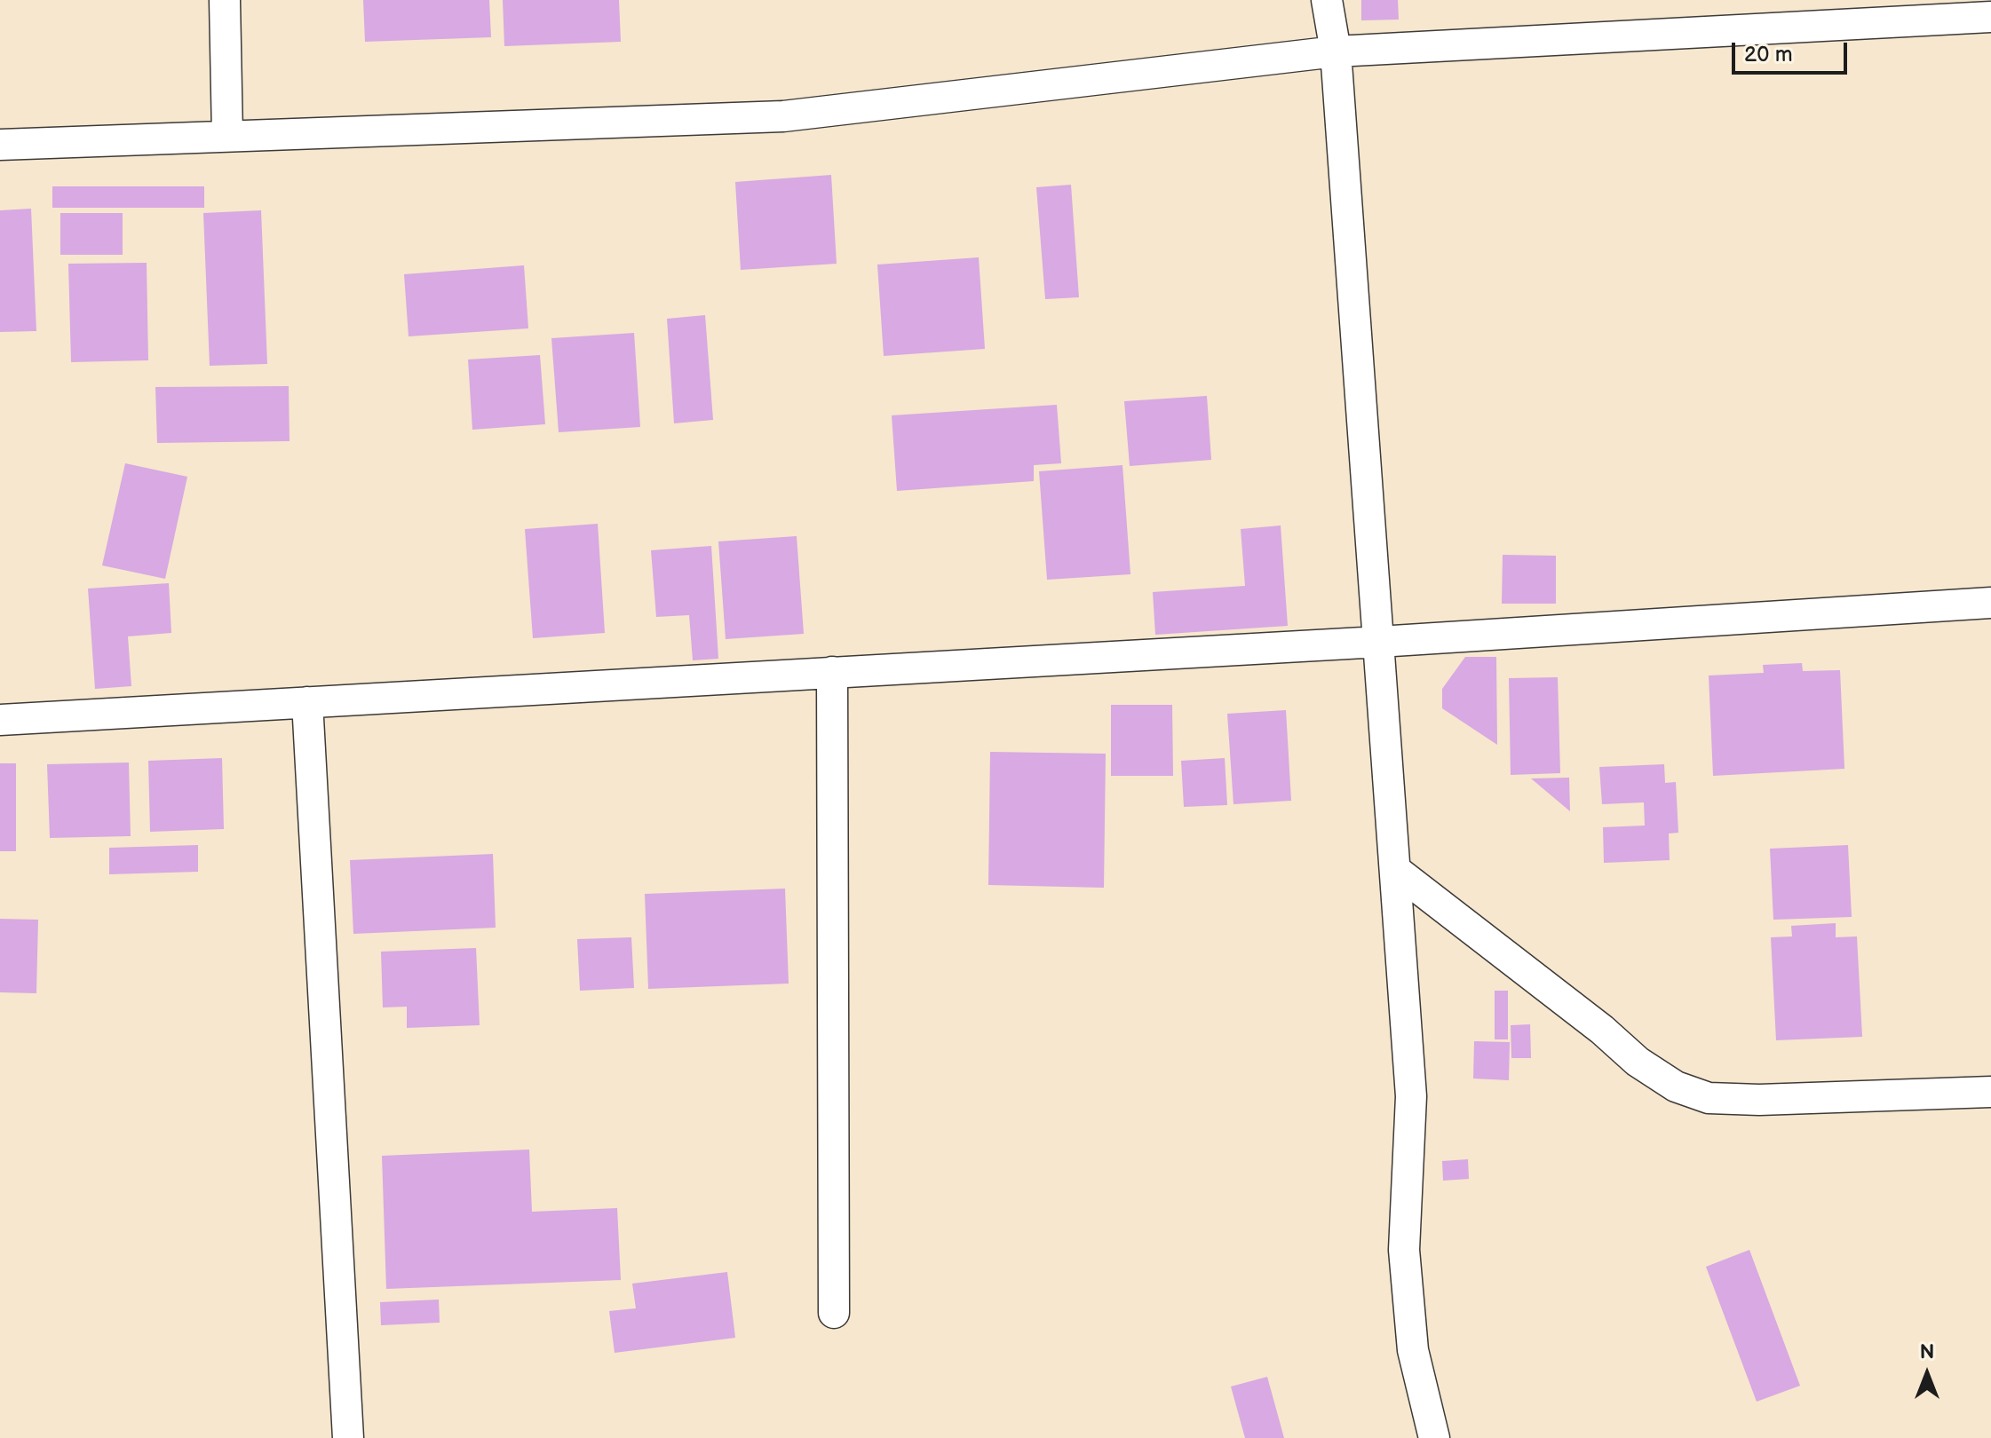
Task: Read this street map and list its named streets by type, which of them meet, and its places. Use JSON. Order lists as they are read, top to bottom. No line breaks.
{"scale_bar":"20 m","north":"top"}
